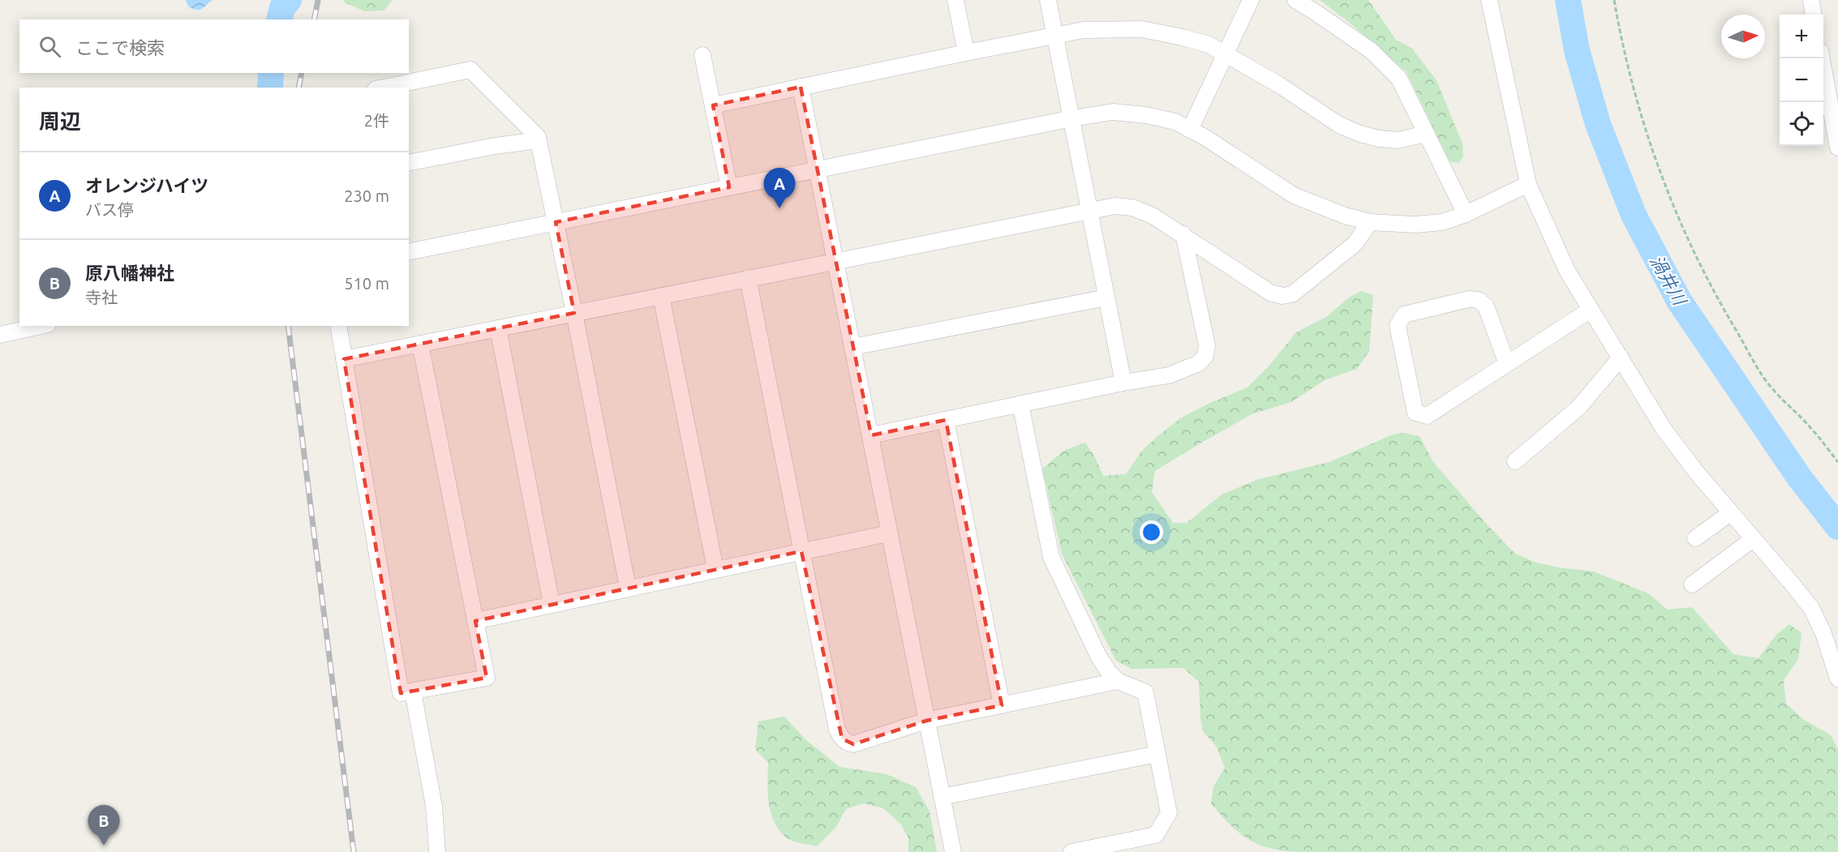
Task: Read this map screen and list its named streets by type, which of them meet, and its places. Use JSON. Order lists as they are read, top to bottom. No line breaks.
{"water":["渦井川"],"north":"right","page":{"map_buttons":["+","−"],"search":"ここで検索","heading":["周辺","2件"],"list":[{"mark":"A","name":"オレンジハイツ","note":"バス停","value":"230 m"},{"mark":"B","name":"原八幡神社","note":"寺社","value":"510 m"}],"pins":["A","B"]}}
